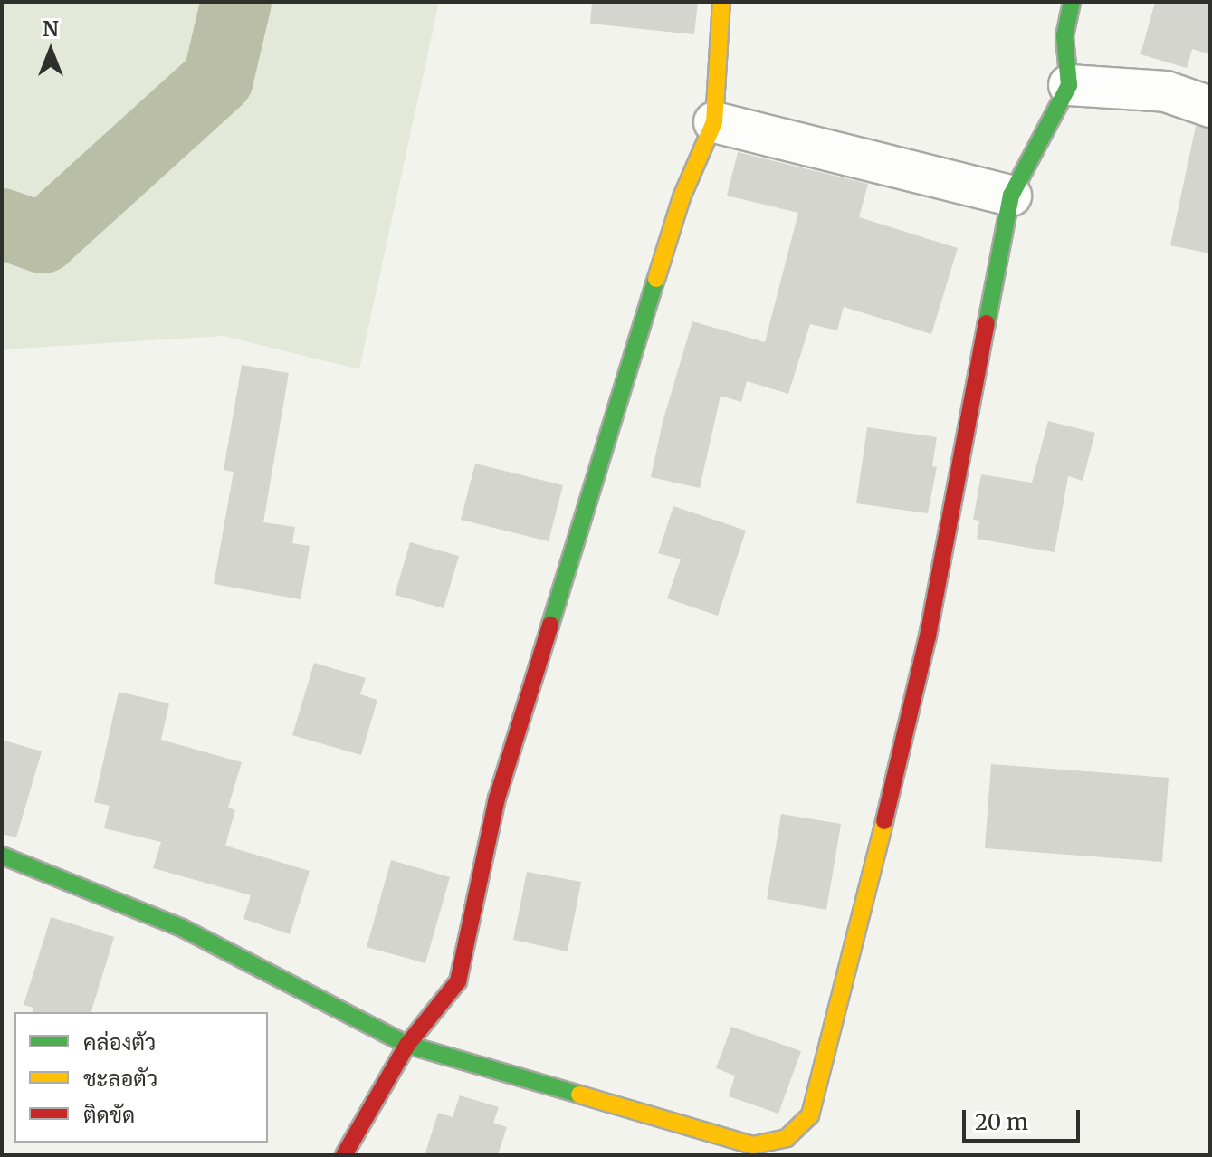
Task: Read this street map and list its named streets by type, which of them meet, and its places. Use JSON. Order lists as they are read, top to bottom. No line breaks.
{"legend":["คล่องตัว","ชะลอตัว","ติดขัด"],"scale_bar":"20 m","north":"top"}
